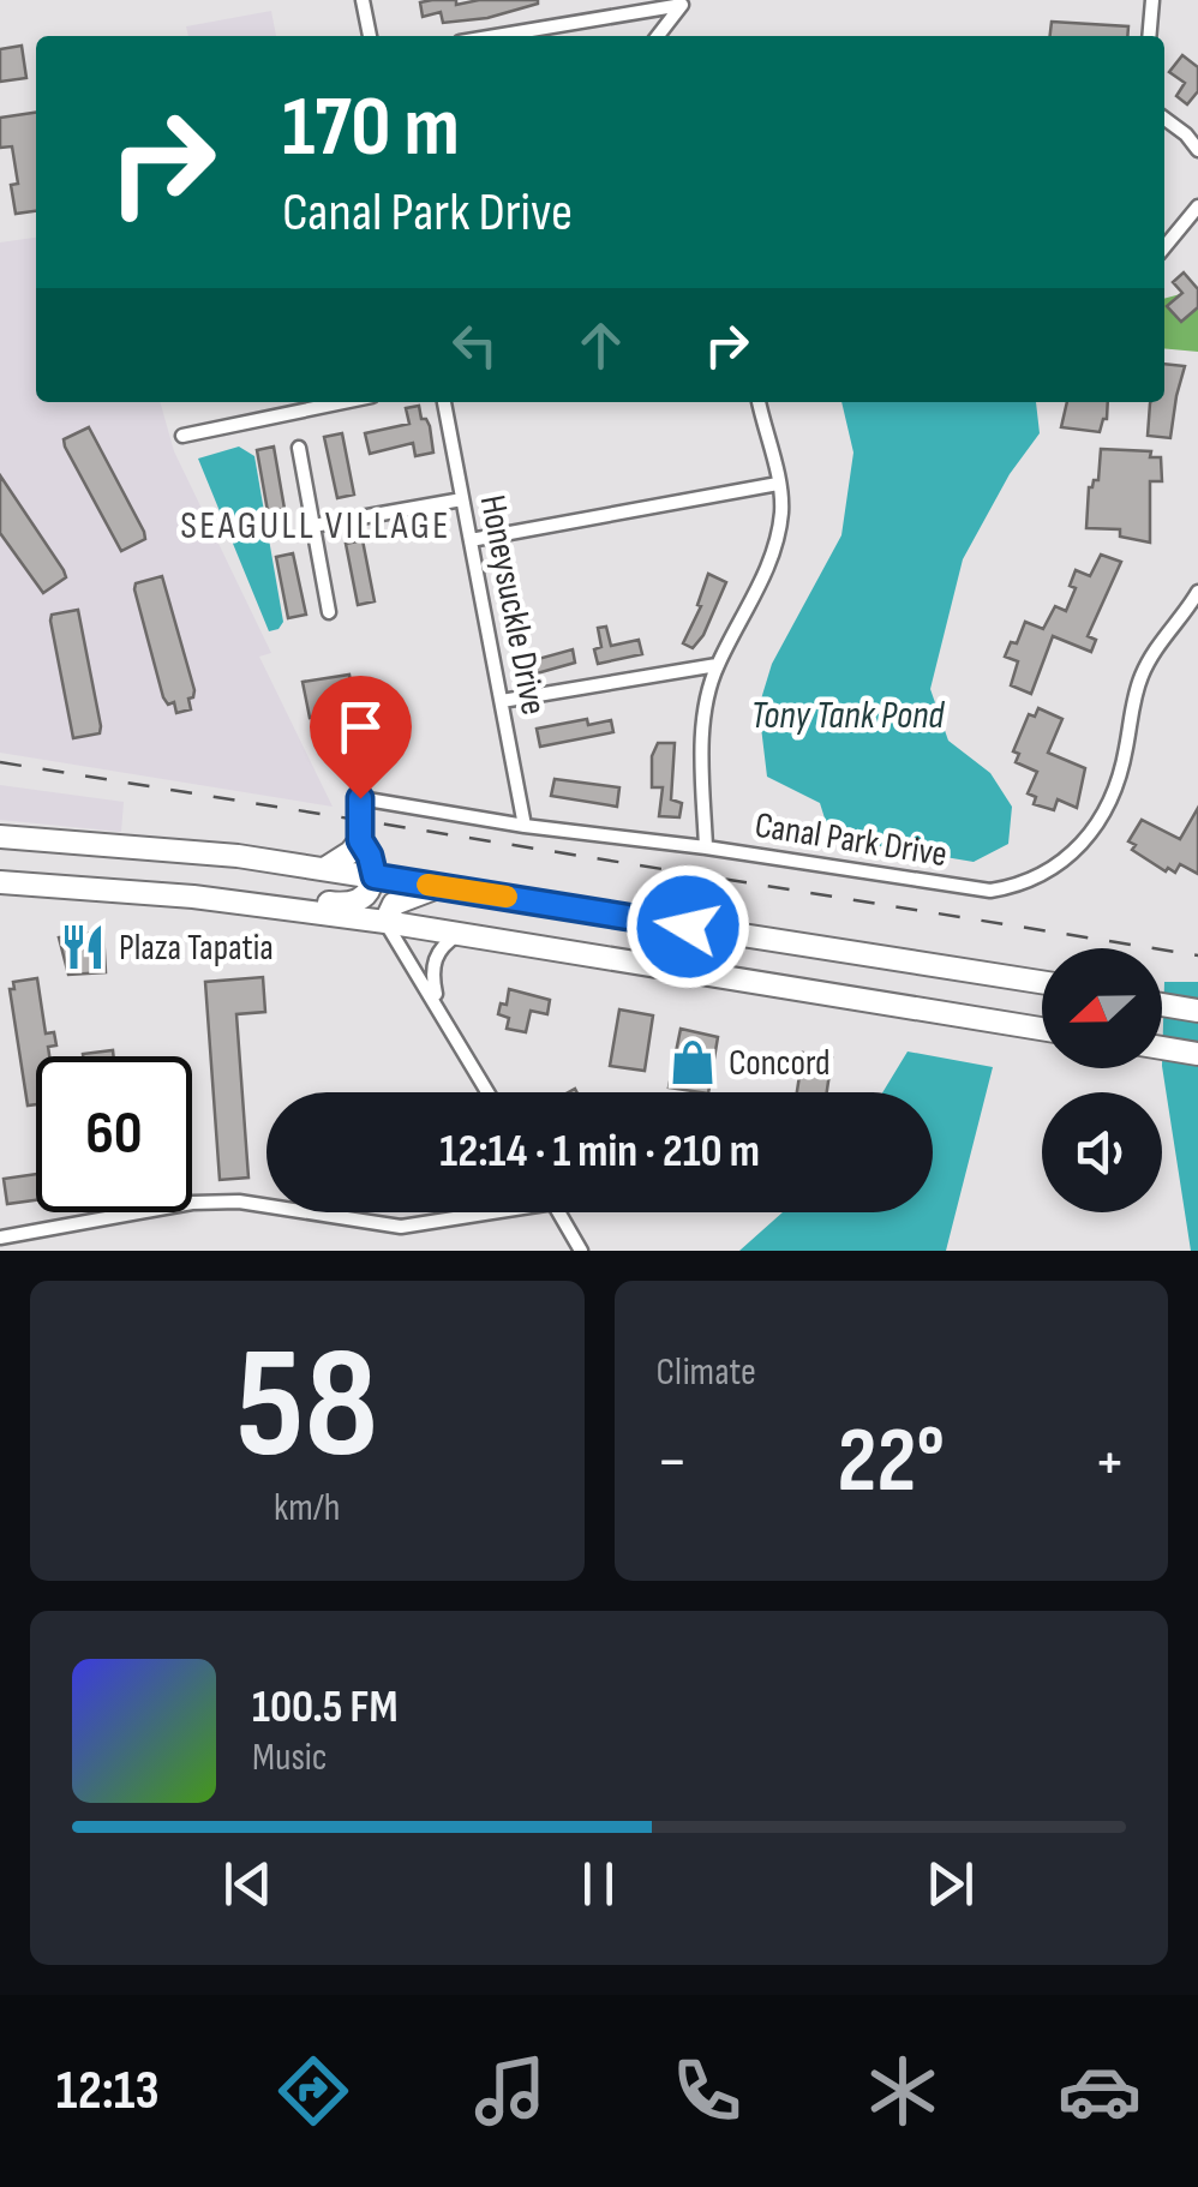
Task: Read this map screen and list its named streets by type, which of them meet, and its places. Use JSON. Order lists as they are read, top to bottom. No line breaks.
{"streets":{"street":["Honeysuckle Drive","Canal Park Drive"]},"crossings":[["Honeysuckle Drive","Canal Park Drive"]],"districts":["SEAGULL VILLAGE"],"water":["Tony Tank Pond"],"places":{"restaurant":["Plaza Tapatia"],"shop":["Concord"]},"north":"left","page":{"turn":["170 m","Canal Park Drive"],"limit":"60","trip":"12:14 · 1 min · 210 m","tile":[["58","km/h"],"Climate"],"heat":["−","22°","+"],"song":["100.5 FM","Music"],"tabs":"12:13"}}
